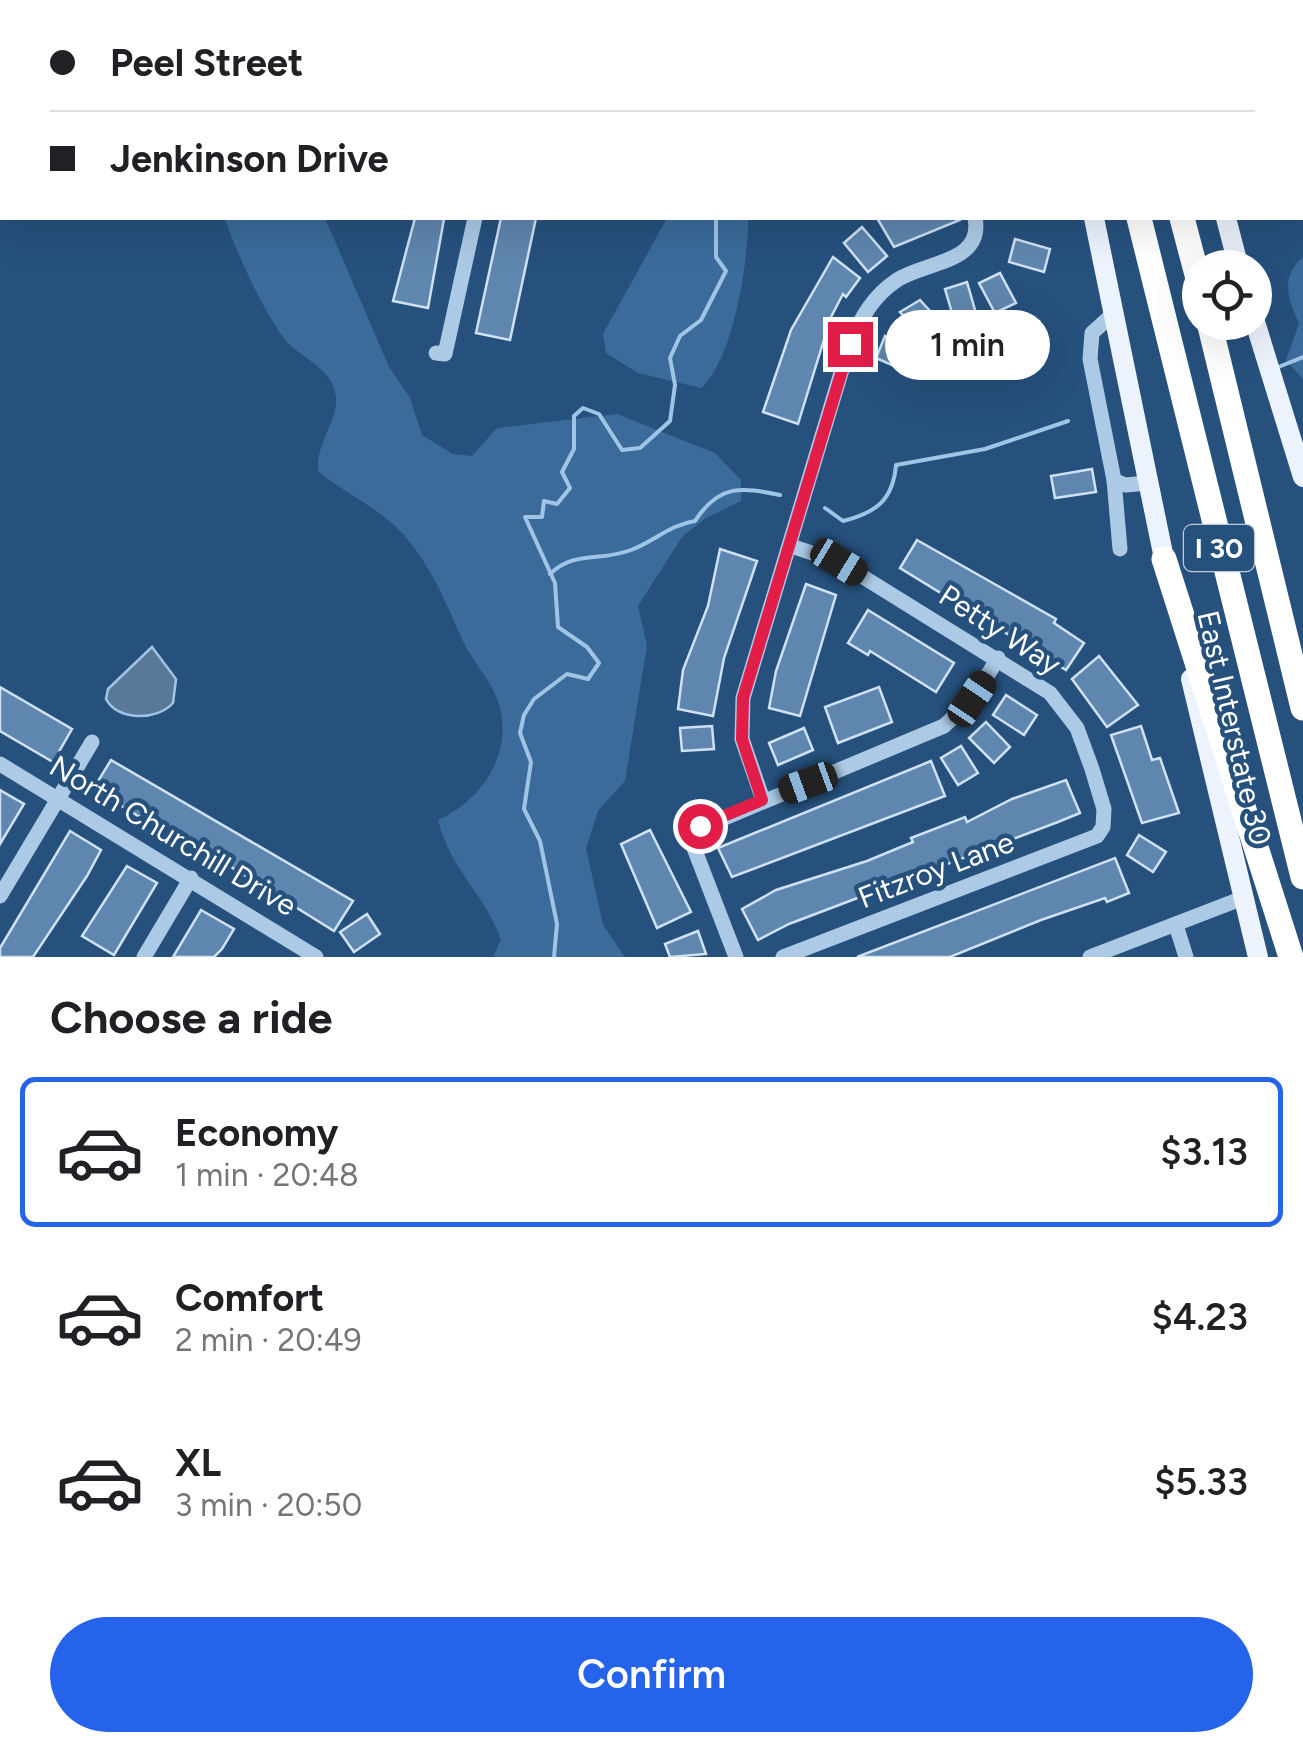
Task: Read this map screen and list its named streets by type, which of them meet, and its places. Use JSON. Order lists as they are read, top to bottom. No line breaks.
{"streets":{"highway":["I 30"],"main road":["East Interstate 30"],"street":["Petty Way","North Churchill Drive","Fitzroy Lane"]},"crossings":[["Petty Way","Fitzroy Lane"]],"page":{"banner":["Peel Street","Jenkinson Drive"],"bubble":"1 min","heading":"Choose a ride","list":[{"name":"Economy","note":"1 min · 20:48","value":"$3.13"},{"name":"Comfort","note":"2 min · 20:49","value":"$4.23"},{"name":"XL","note":"3 min · 20:50","value":"$5.33"}],"buttons":"Confirm"}}
